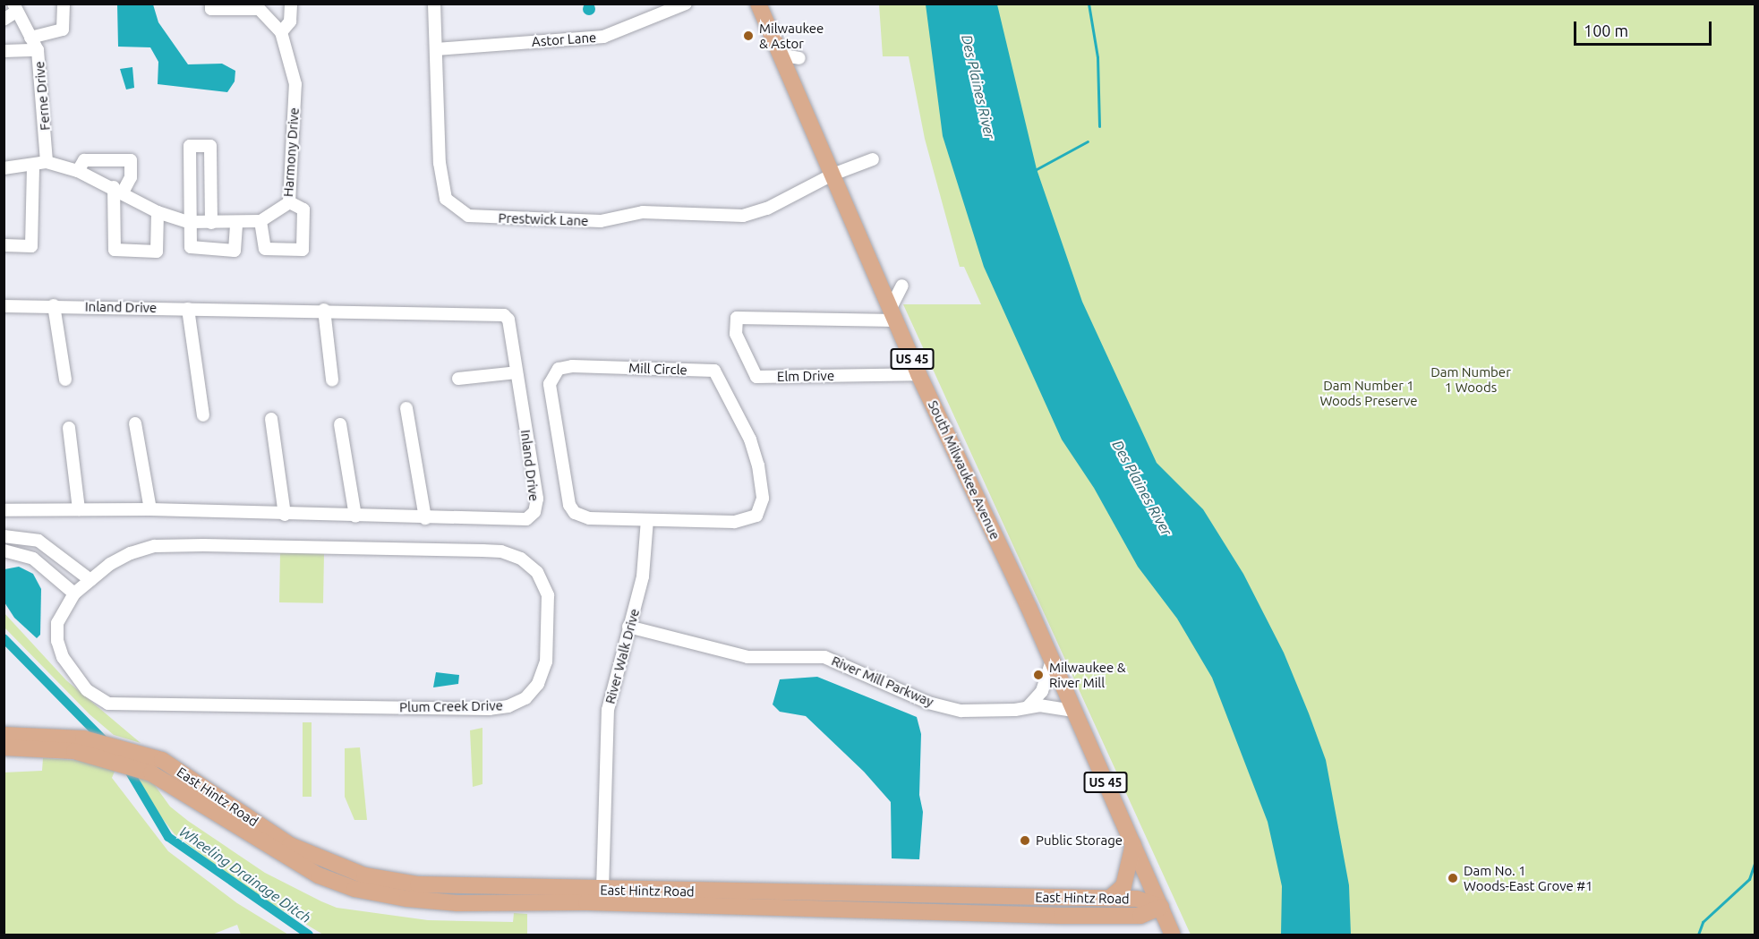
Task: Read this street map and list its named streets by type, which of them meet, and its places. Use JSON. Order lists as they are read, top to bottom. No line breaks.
{"streets":{"main road":["US 45","South Milwaukee Avenue","East Hintz Road"],"street":["Astor Lane","Ferne Drive","Harmony Drive","Prestwick Lane","Inland Drive","Mill Circle","Elm Drive","River Walk Drive","River Mill Parkway","Plum Creek Drive"]},"crossings":[["Astor Lane","Prestwick Lane"],["Ferne Drive","Harmony Drive"],["Prestwick Lane","South Milwaukee Avenue"],["Mill Circle","River Walk Drive"],["Elm Drive","South Milwaukee Avenue"],["South Milwaukee Avenue","River Mill Parkway"],["South Milwaukee Avenue","East Hintz Road"],["River Walk Drive","River Mill Parkway"],["River Walk Drive","East Hintz Road"]],"water":["Des Plaines River","Wheeling Drainage Ditch"],"parks":["Dam Number 1 Woods","Dam Number 1 Woods Preserve"],"places":["Milwaukee & Astor","Milwaukee & River Mill","Public Storage","Dam No. 1 Woods-East Grove #1"],"scale_bar":"100 m"}
